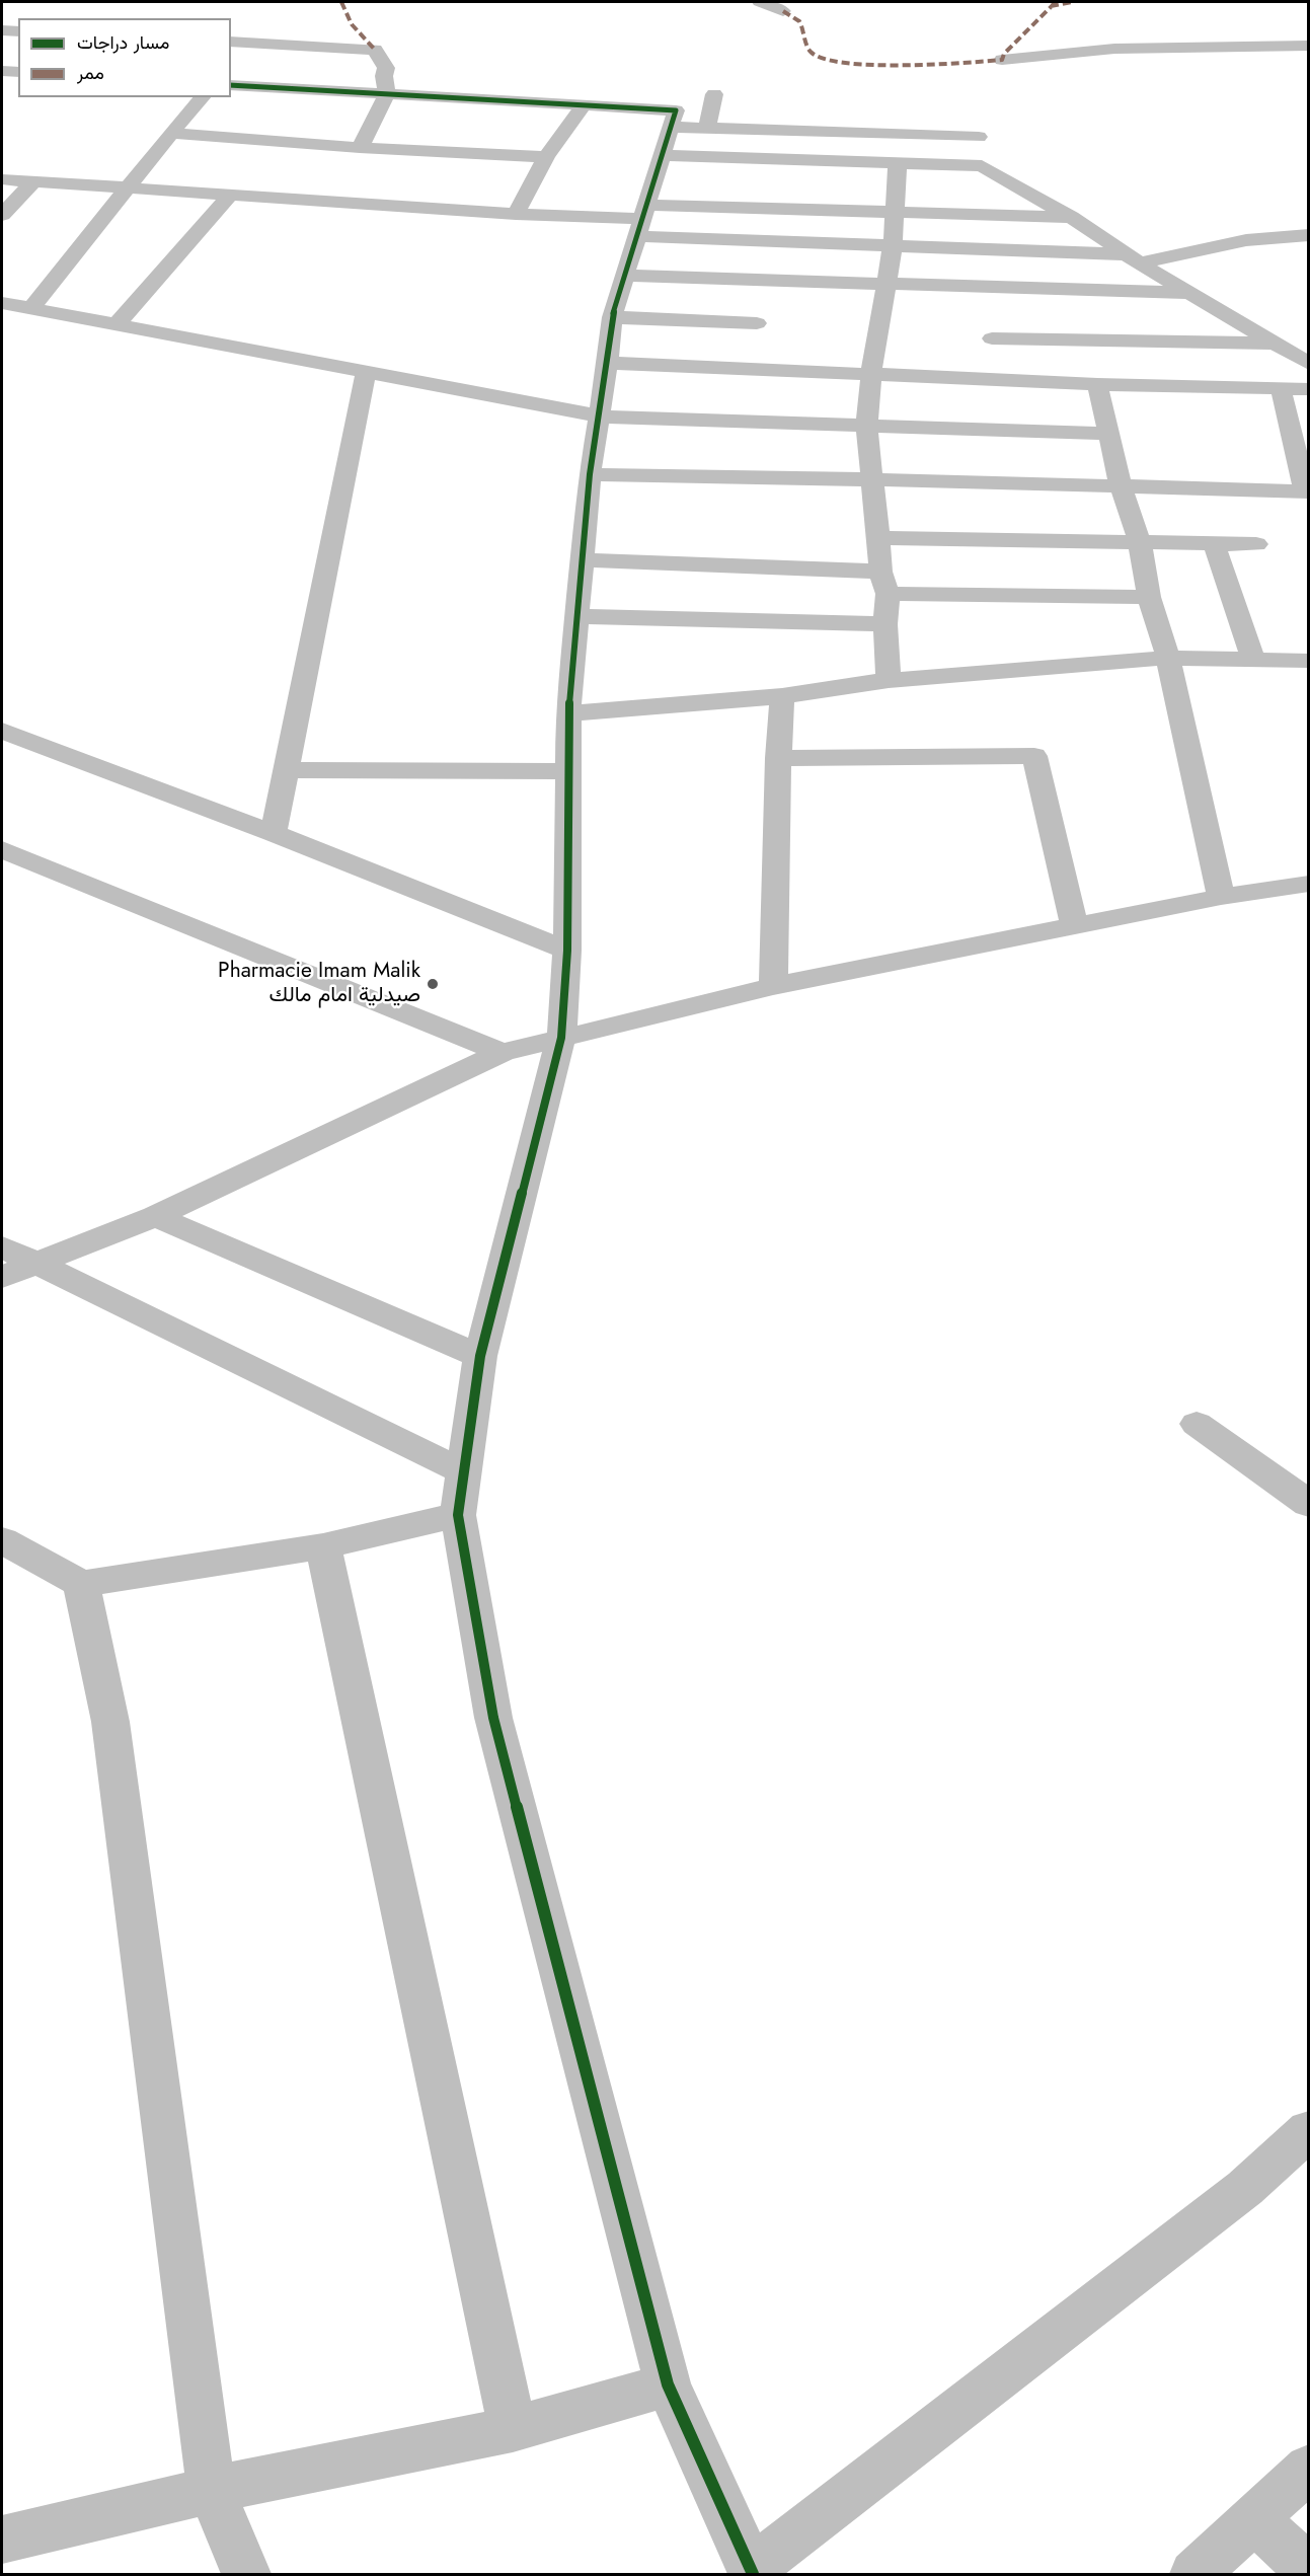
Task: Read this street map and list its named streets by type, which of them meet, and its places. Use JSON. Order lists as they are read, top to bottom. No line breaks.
{"places":["Pharmacie Imam Malik صيدلية امام مالك"],"legend":["مسار دراجات","ممر"]}
